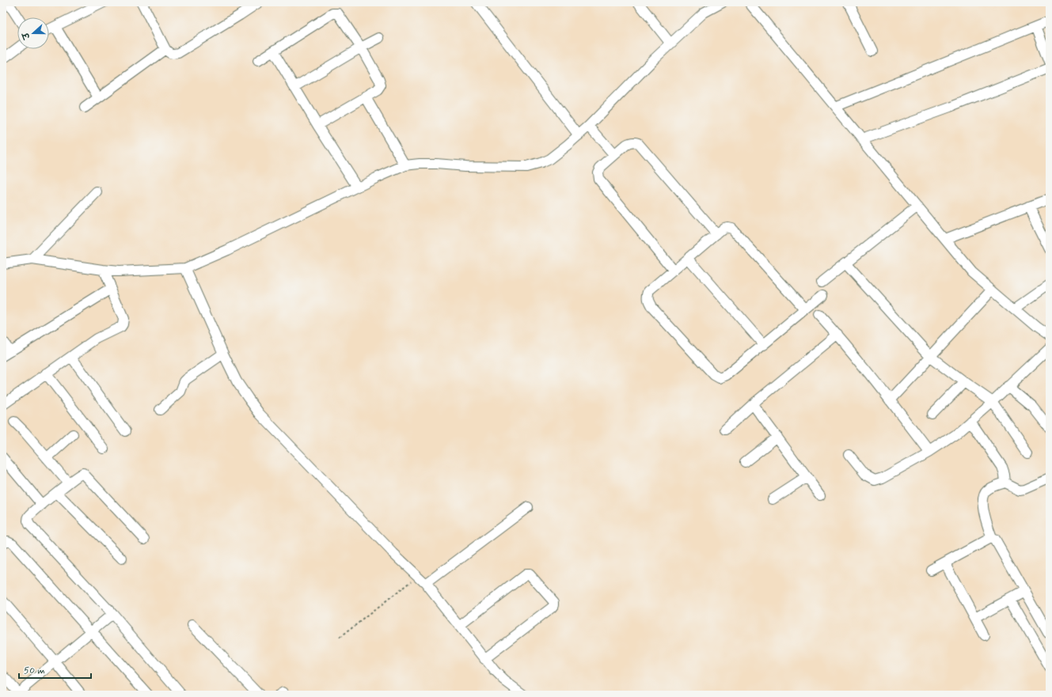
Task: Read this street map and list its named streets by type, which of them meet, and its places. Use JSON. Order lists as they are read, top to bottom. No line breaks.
{"scale_bar":"50 m","north":"left"}
